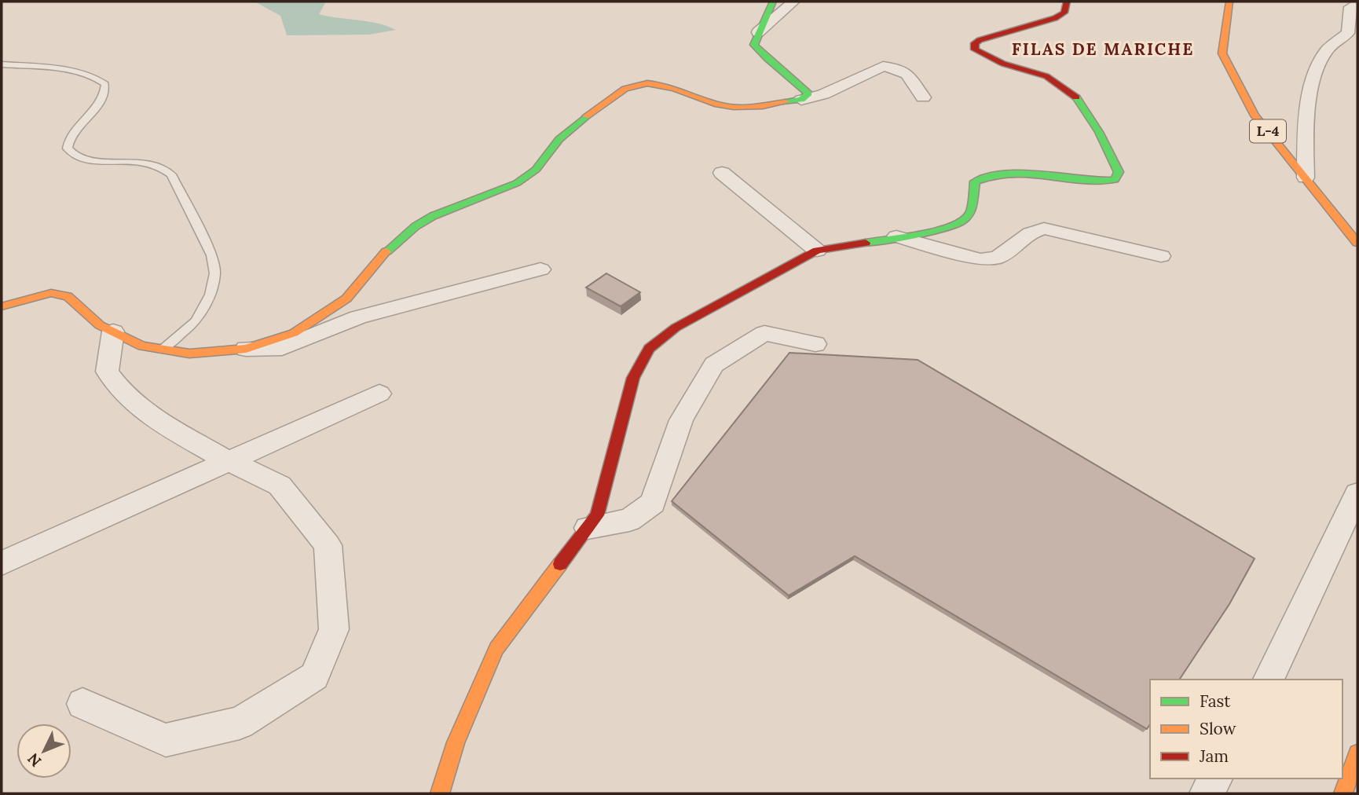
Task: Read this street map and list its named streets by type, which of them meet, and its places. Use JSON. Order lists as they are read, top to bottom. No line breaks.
{"streets":{"street":["L-4"]},"districts":["FILAS DE MARICHE"],"legend":["Fast","Slow","Jam"],"north":"bottom left"}
